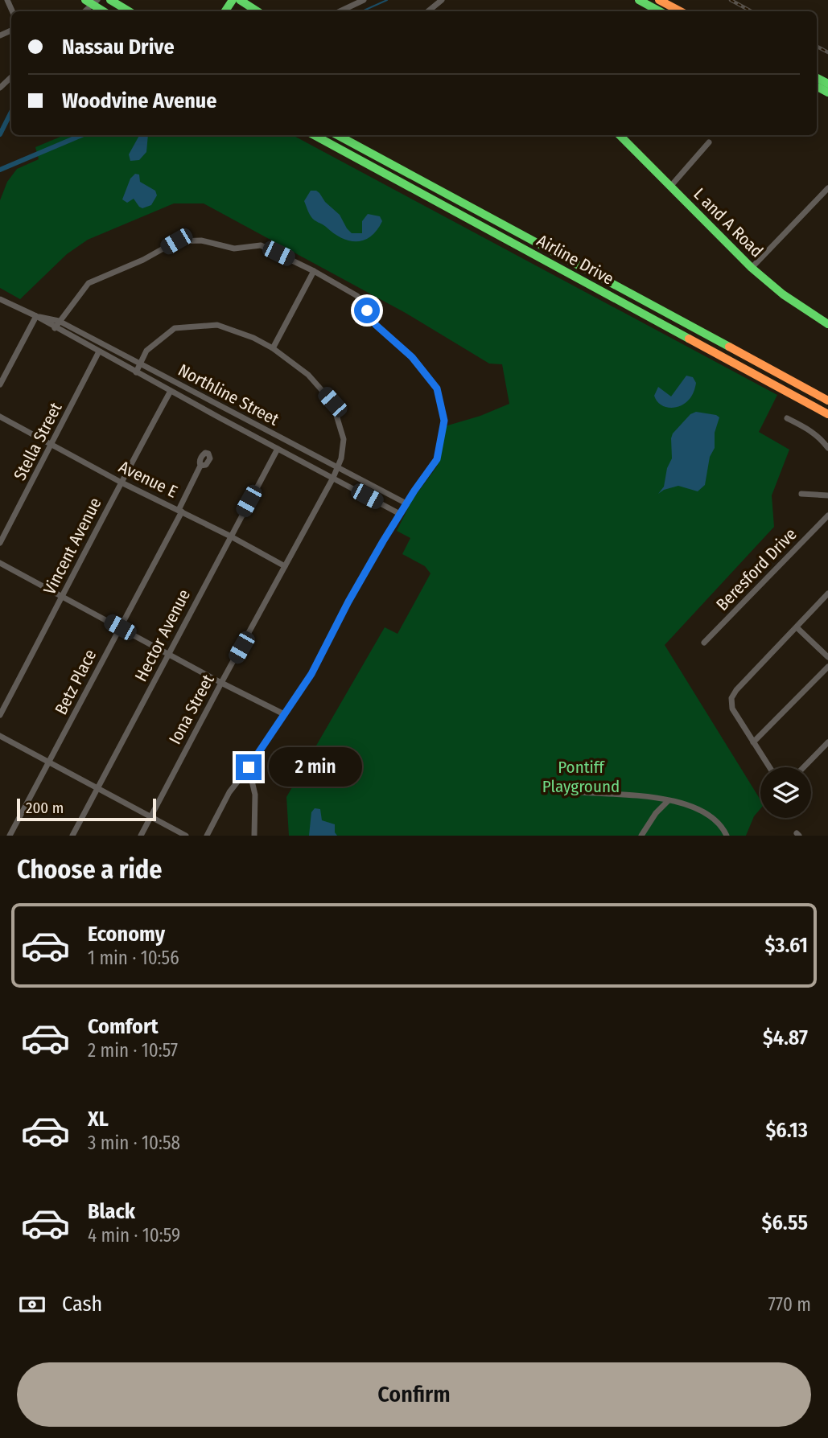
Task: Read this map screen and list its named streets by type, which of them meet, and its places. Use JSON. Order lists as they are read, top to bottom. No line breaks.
{"streets":{"main road":["L and A Road","Airline Drive"],"street":["Northline Street","Stella Street","Avenue E","Vincent Avenue","Beresford Drive","Hector Avenue","Betz Place","Iona Street"]},"crossings":[["Northline Street","Stella Street"],["Northline Street","Vincent Avenue"],["Northline Street","Hector Avenue"],["Northline Street","Iona Street"],["Stella Street","Avenue E"],["Avenue E","Vincent Avenue"],["Avenue E","Hector Avenue"],["Avenue E","Betz Place"],["Avenue E","Iona Street"]],"parks":["Pontiff Playground"],"scale_bar":"200 m","page":{"banner":["Nassau Drive","Woodvine Avenue"],"bubble":"2 min","scale":"200 m","heading":"Choose a ride","list":[{"name":"Economy","note":"1 min · 10:56","value":"$3.61"},{"name":"Comfort","note":"2 min · 10:57","value":"$4.87"},{"name":"XL","note":"3 min · 10:58","value":"$6.13"},{"name":"Black","note":"4 min · 10:59","value":"$6.55"}],"pay":["Cash","770 m"],"buttons":"Confirm"}}
